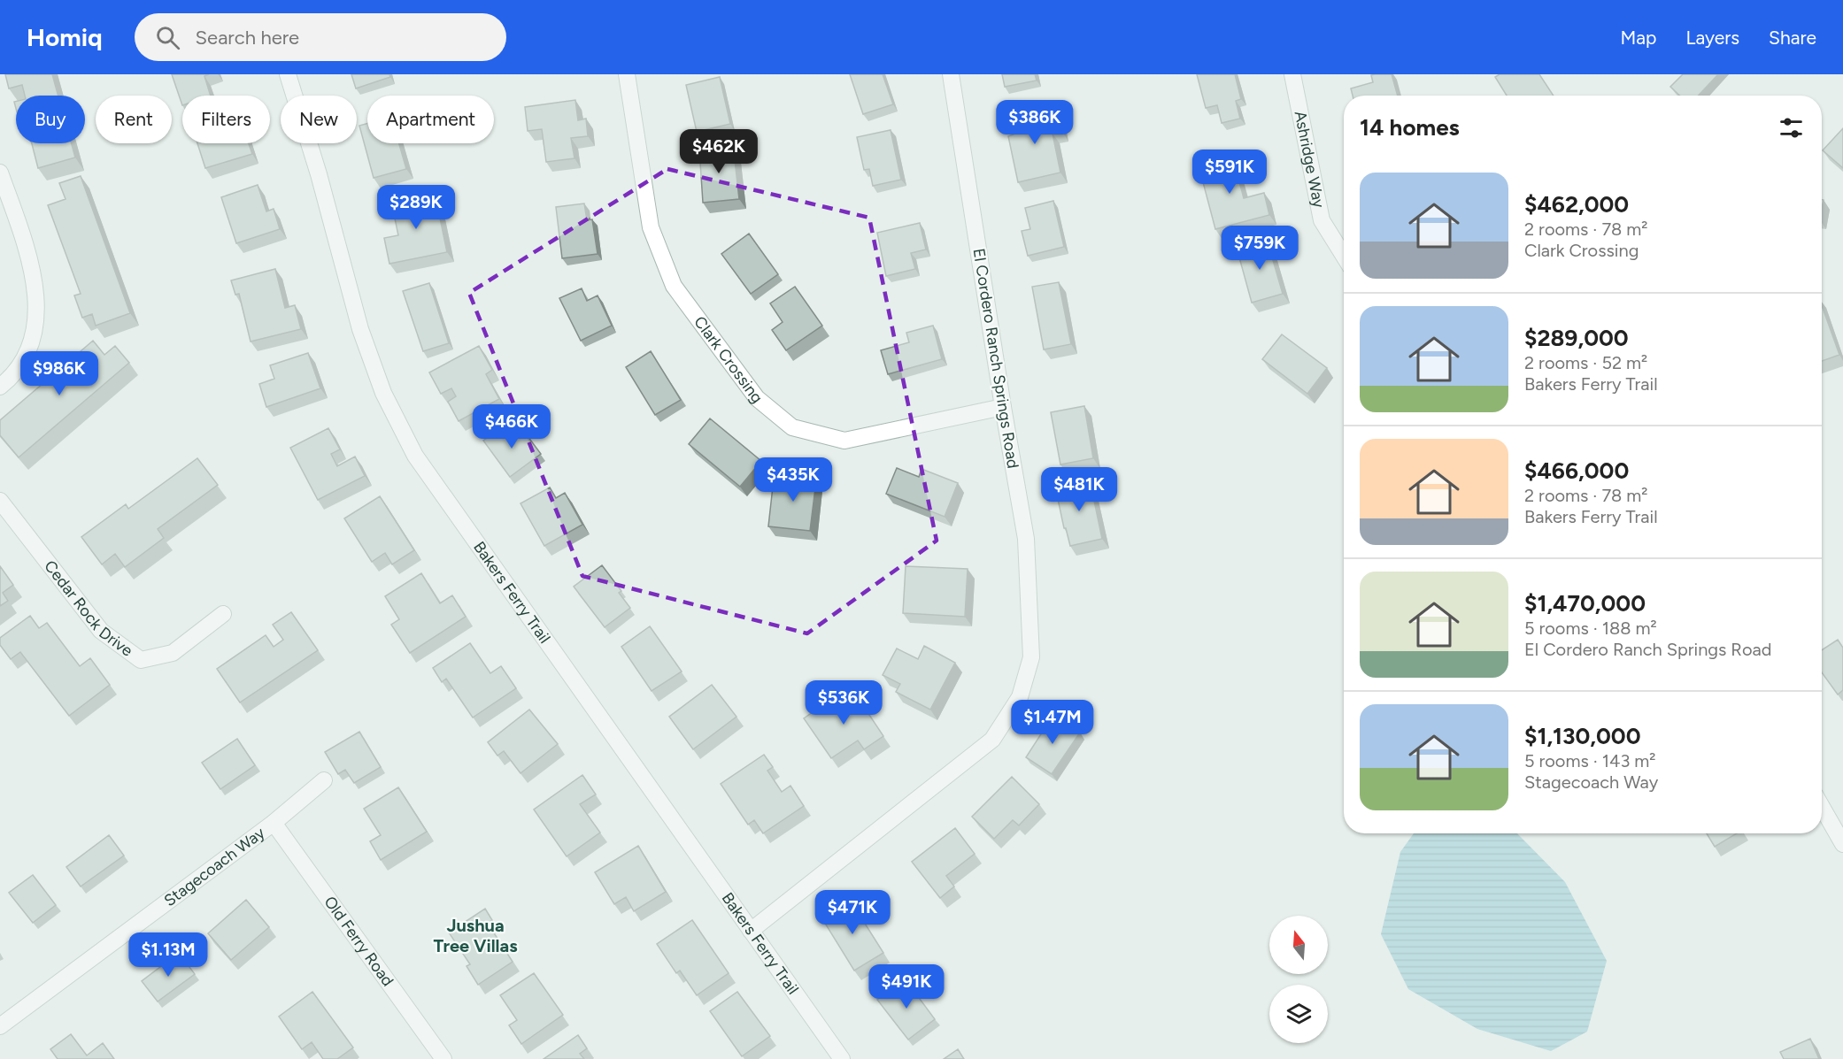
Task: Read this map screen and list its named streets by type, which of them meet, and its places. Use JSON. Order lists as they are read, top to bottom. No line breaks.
{"streets":{"street":["Ashridge Way","Clark Crossing","El Cordero Ranch Springs Road","Bakers Ferry Trail","Cedar Rock Drive","Stagecoach Way","Old Ferry Road"]},"crossings":[["Clark Crossing","El Cordero Ranch Springs Road"],["El Cordero Ranch Springs Road","Bakers Ferry Trail"],["Stagecoach Way","Old Ferry Road"]],"districts":["Jushua Tree Villas"],"north":"top","page":{"header":"Homiq","search":"Search here","nav":["Map","Layers","Share"],"chip":["Buy","Rent","Filters","New","Apartment"],"heading":"14 homes","price":["$386K","$462K","$591K","$289K","$759K","$986K","$466K","$435K","$481K","$536K","$1.47M","$471K","$1.13M","$491K"],"list":[{"name":"$462,000","note":"2 rooms · 78 m² · Clark Crossing"},{"name":"$289,000","note":"2 rooms · 52 m² · Bakers Ferry Trail"},{"name":"$466,000","note":"2 rooms · 78 m² · Bakers Ferry Trail"},{"name":"$1,470,000","note":"5 rooms · 188 m² · El Cordero Ranch Springs Road"},{"name":"$1,130,000","note":"5 rooms · 143 m² · Stagecoach Way"}]}}
